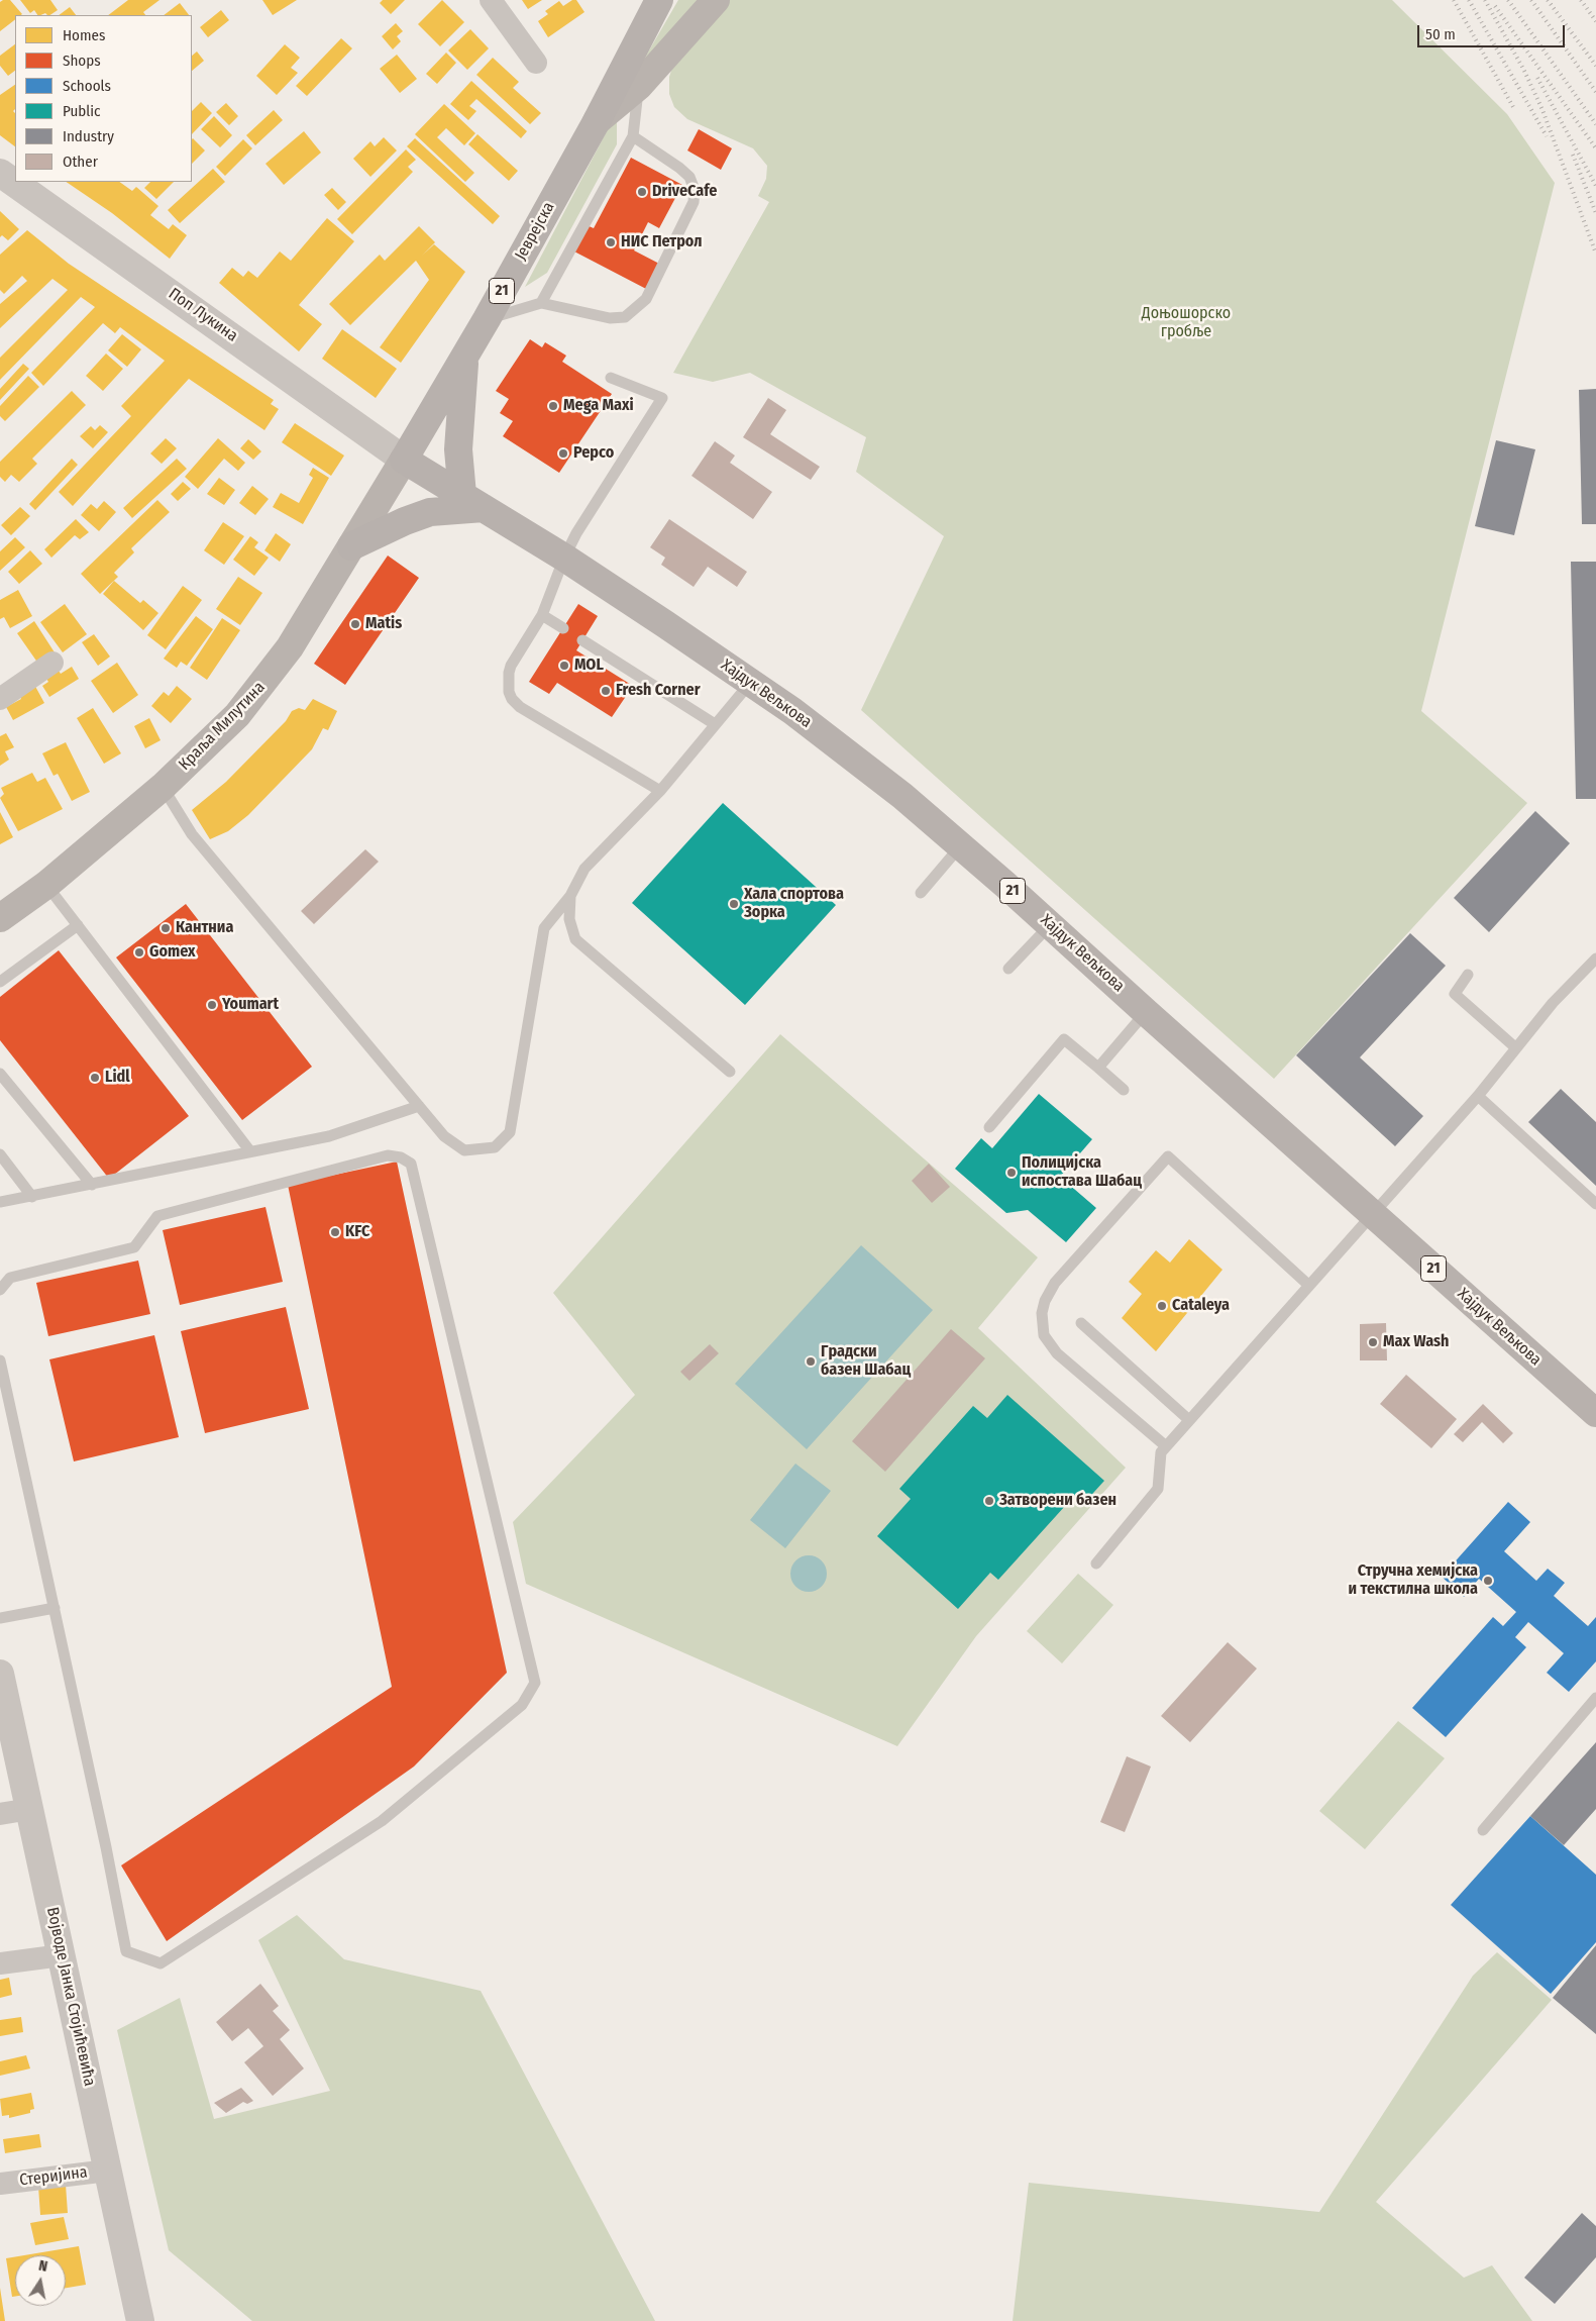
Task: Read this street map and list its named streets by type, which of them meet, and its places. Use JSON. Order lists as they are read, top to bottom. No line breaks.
{"streets":{"main road":["Јеврејска","21","Хајдук Вељкова","Краља Милутина"],"street":["Поп Лукина","Војводе Јанка Стојићевића","Стеријина"]},"crossings":[["Јеврејска","Поп Лукина"],["Јеврејска","Хајдук Вељкова"],["Јеврејска","Краља Милутина"],["Поп Лукина","Хајдук Вељкова"],["Поп Лукина","Краља Милутина"],["Хајдук Вељкова","Краља Милутина"],["Војводе Јанка Стојићевића","Стеријина"]],"parks":["Доњошорско гробље"],"places":["DriveCafe","НИС Петрол","Mega Maxi","Pepco","Matis","MOL","Fresh Corner","Хала спортова Зорка","Кантниа","Gomex","Youmart","Lidl","Полицијска испостава Шабац","KFC","Cataleya","Max Wash","Градски базен Шабац","Затворени базен","Стручна хемијска и текстилна школа"],"legend":["Homes","Shops","Schools","Public","Industry","Other"],"scale_bar":"50 m","north":"top"}
